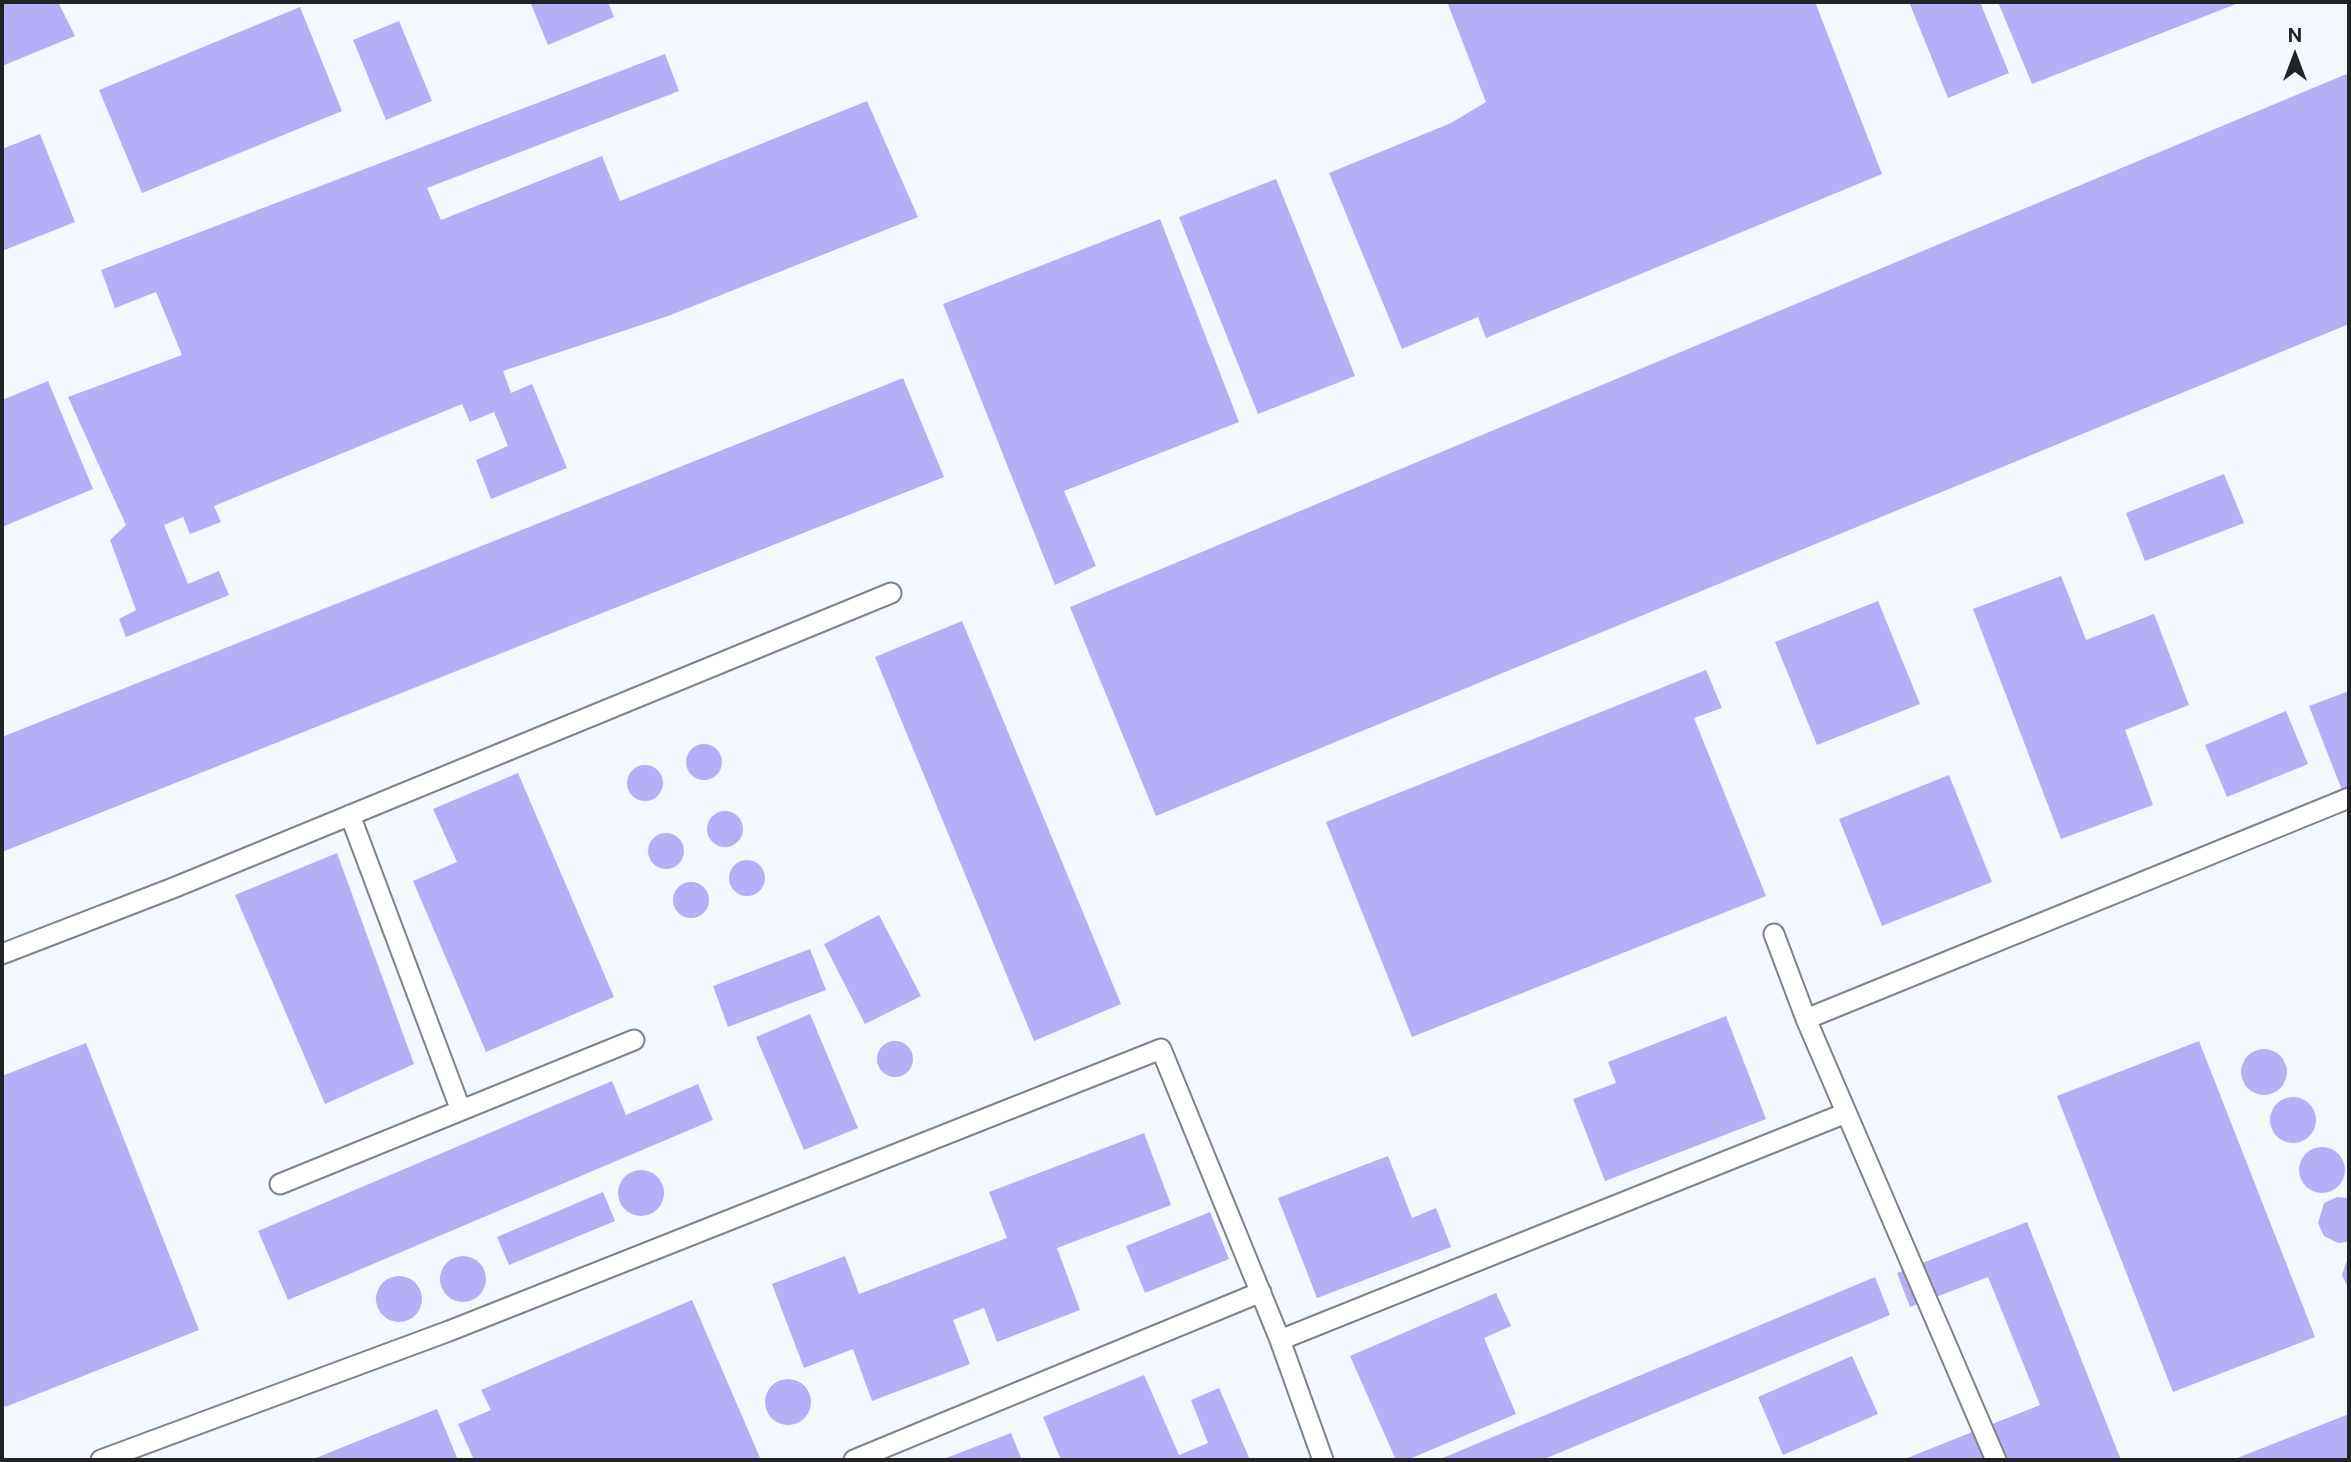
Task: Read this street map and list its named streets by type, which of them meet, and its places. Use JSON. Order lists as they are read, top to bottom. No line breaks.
{"north":"top"}
